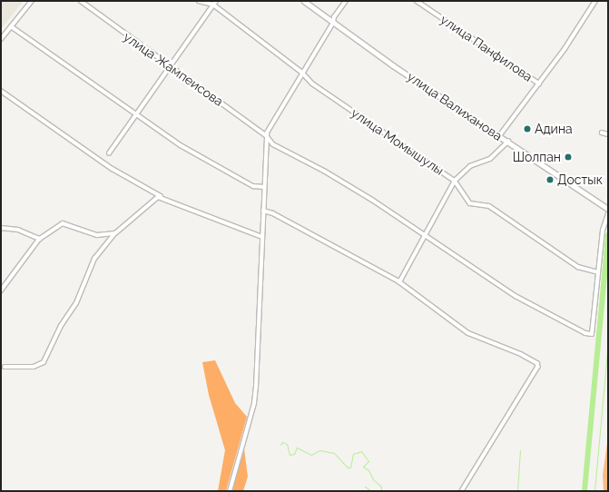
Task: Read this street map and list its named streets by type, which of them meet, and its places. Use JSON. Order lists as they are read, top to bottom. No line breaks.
{"streets":{"main road":["улица Валиханова"],"street":["улица Панфилова","улица Жампеисова","улица Момышулы"]},"crossings":[["улица Жампеисова","улица Момышулы"]],"places":["Адина","Шолпан","Достык"]}
